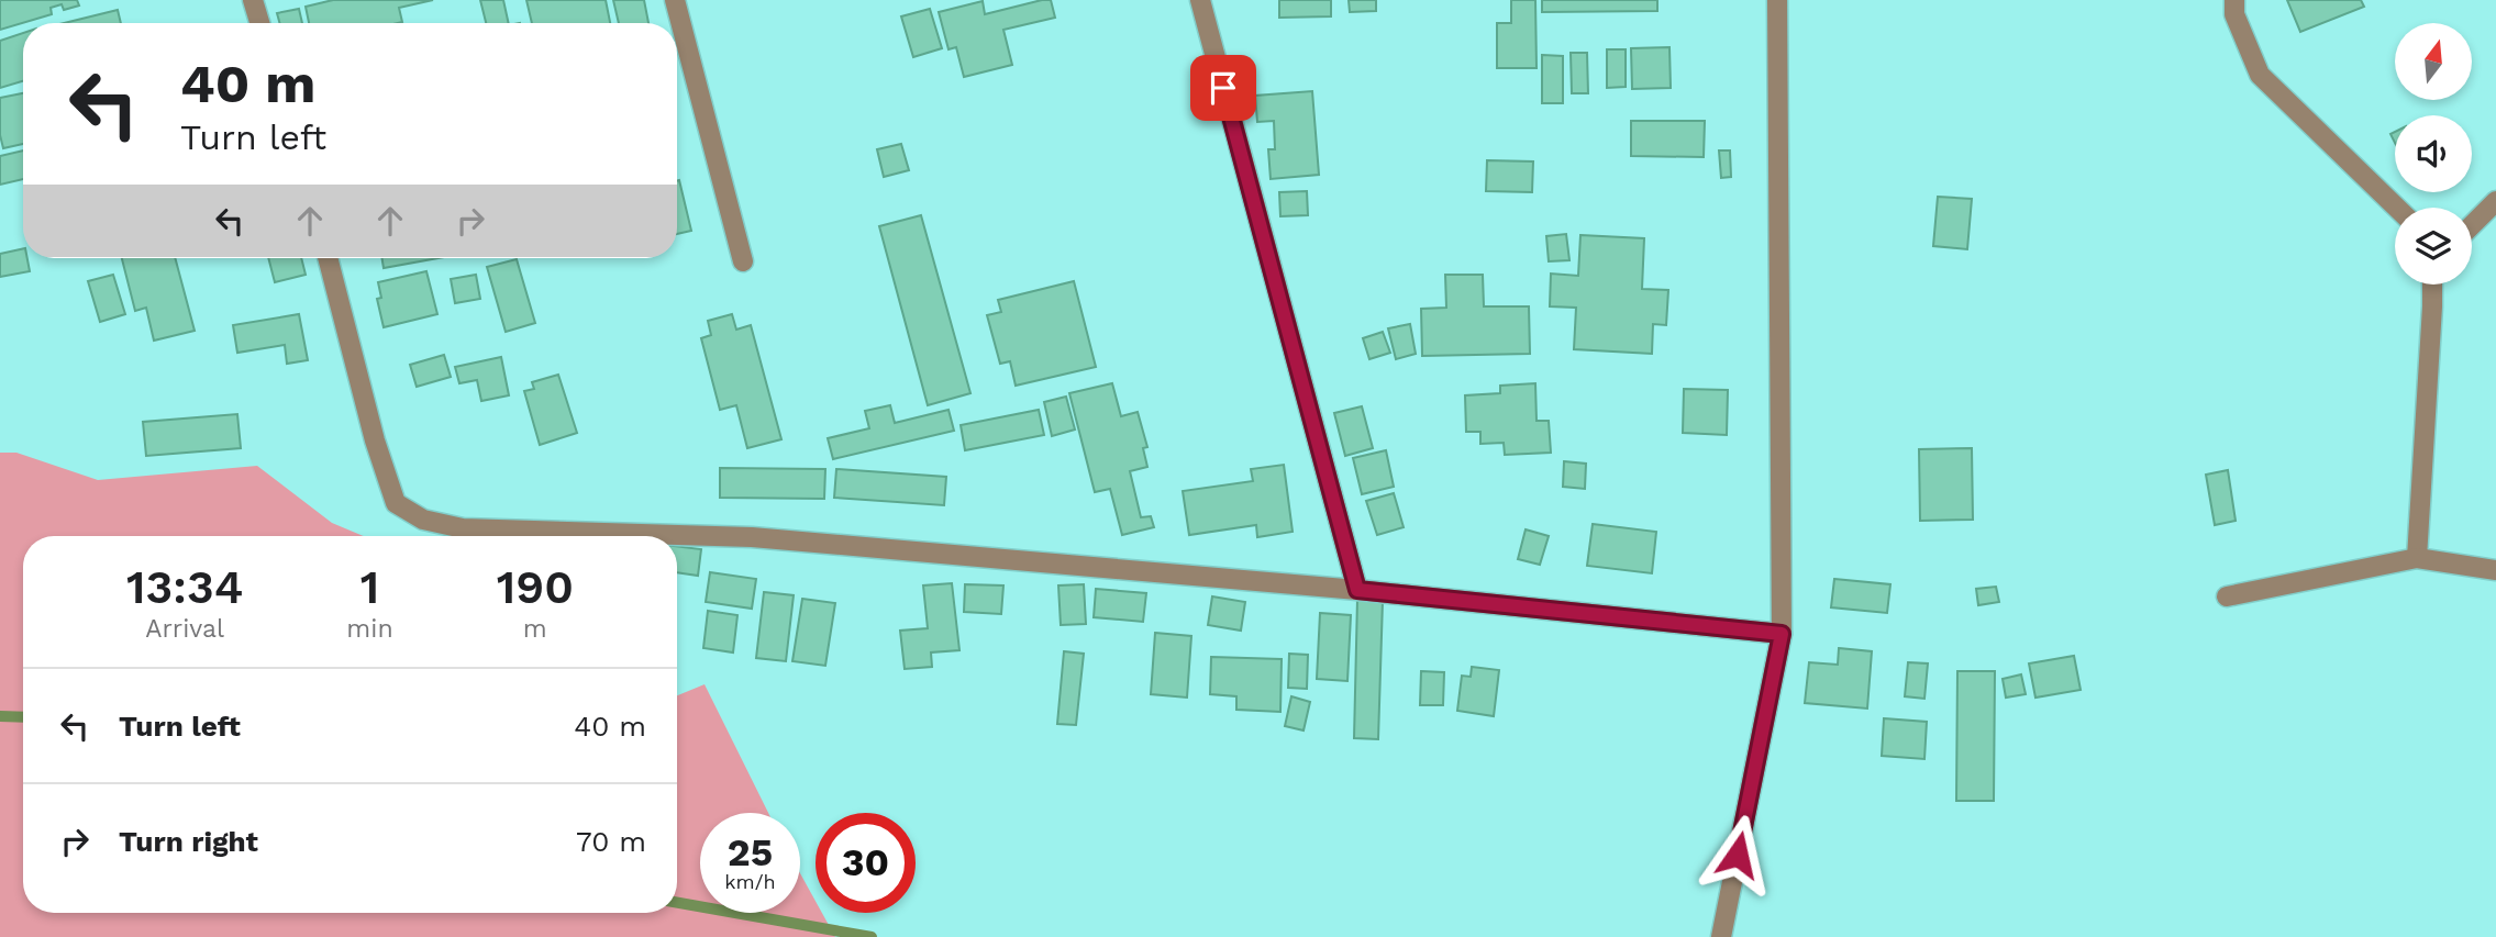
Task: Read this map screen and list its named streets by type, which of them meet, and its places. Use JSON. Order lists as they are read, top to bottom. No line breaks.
{"north":"top","page":{"turn":["40 m","Turn left"],"eta":["13:34","Arrival","1","min","190","m"],"list":[{"name":"Turn left","value":"40 m"},{"name":"Turn right","value":"70 m"}],"speed":"25 km/h","limit":"30"}}
